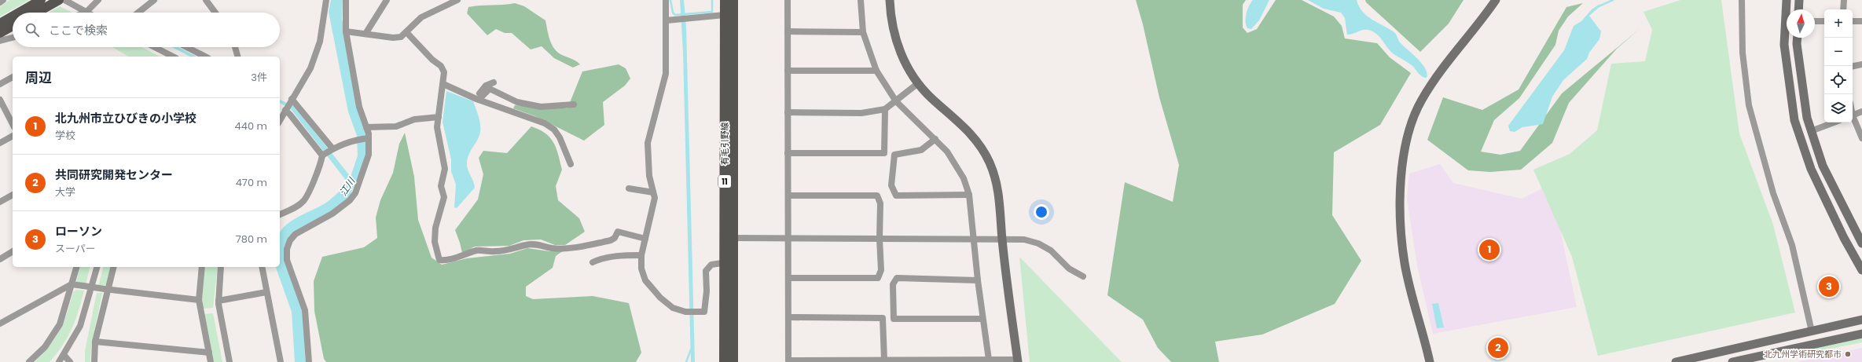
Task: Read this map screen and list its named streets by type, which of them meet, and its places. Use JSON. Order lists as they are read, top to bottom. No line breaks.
{"streets":{"main road":["有毛引野線","11"]},"water":["江川"],"places":["北九州学術研究都市"],"north":"top","page":{"map_buttons":["+","−"],"search":"ここで検索","heading":["周辺","3件"],"list":[{"mark":"1","name":"北九州市立ひびきの小学校","note":"学校","value":"440 m"},{"mark":"2","name":"共同研究開発センター","note":"大学","value":"470 m"},{"mark":"3","name":"ローソン","note":"スーパー","value":"780 m"}],"pins":["1","3","2"]}}
